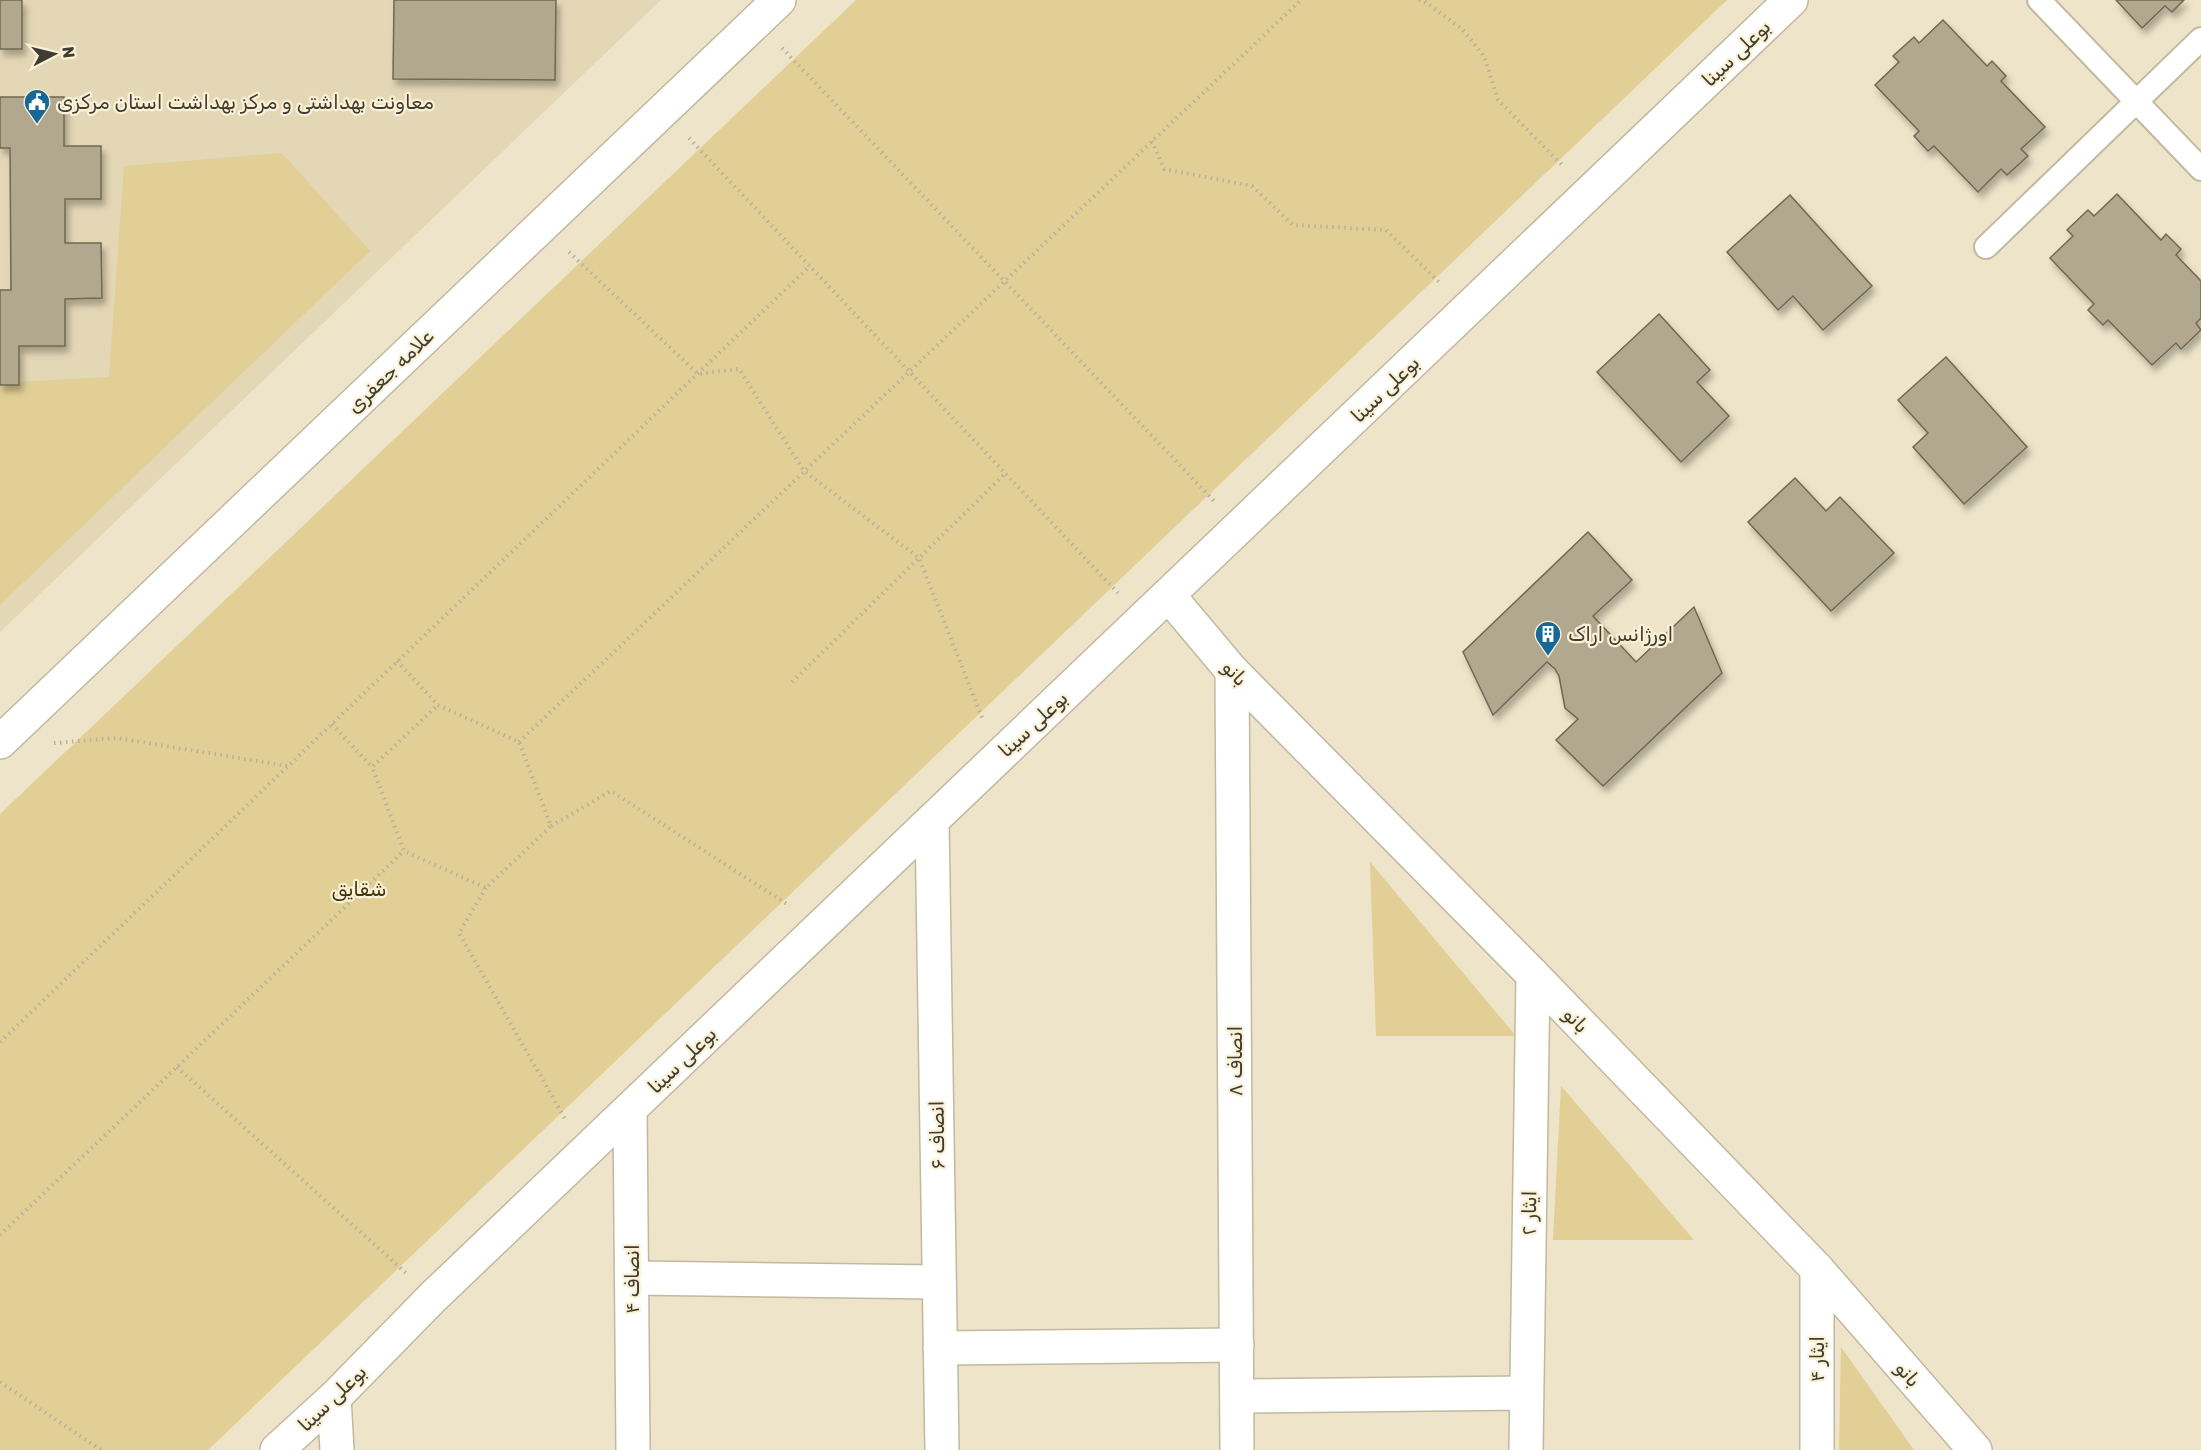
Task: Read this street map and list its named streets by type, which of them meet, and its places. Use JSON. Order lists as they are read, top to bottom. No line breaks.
{"streets":{"street":["بوعلی سینا","علامه جعفری","بانو","انصاف ۸","انصاف ۶","ایثار ۲","انصاف ۴","ایثار ۴"]},"crossings":[["بوعلی سینا","بانو"],["بوعلی سینا","انصاف ۶"],["بوعلی سینا","انصاف ۴"],["بانو","انصاف ۸"],["بانو","ایثار ۲"],["بانو","ایثار ۴"]],"parks":["شقایق"],"places":{"public building":["معاونت بهداشتی و مرکز بهداشت استان مرکزی"],"building":["اورژانس اراک"]},"north":"right"}
